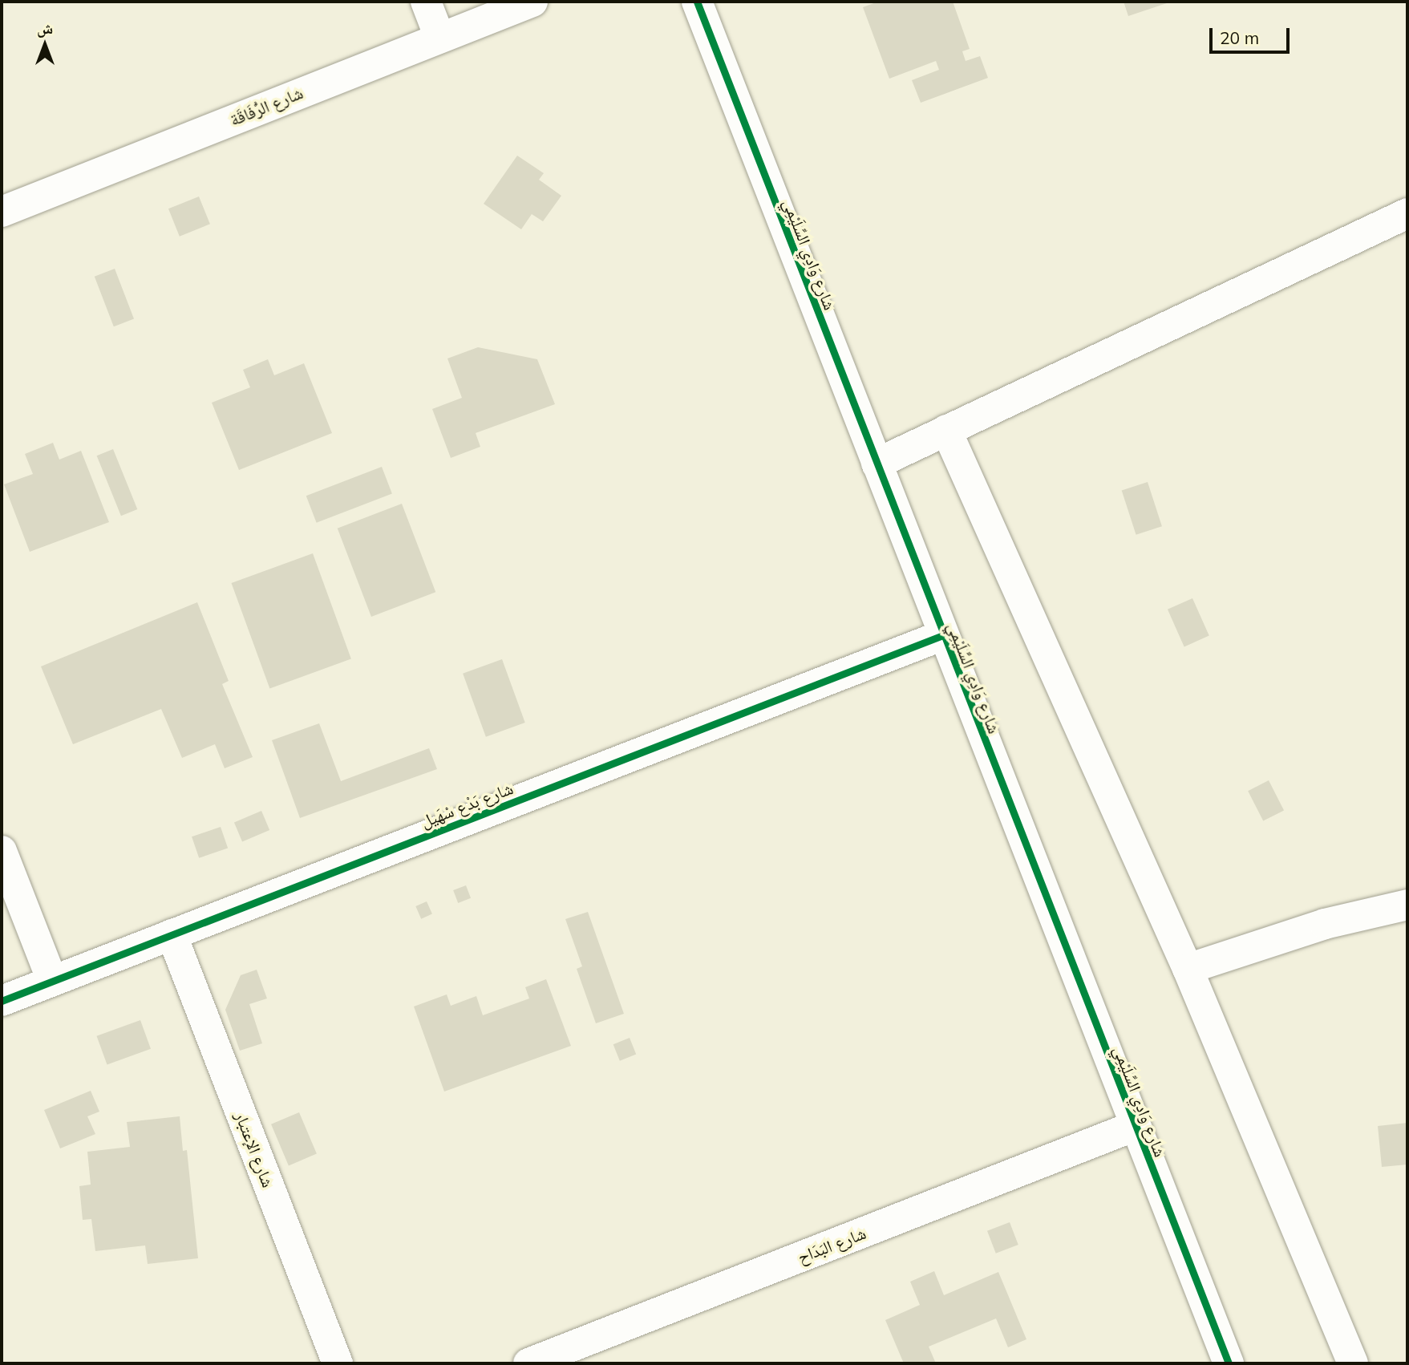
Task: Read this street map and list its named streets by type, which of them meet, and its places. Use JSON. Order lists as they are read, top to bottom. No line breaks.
{"streets":{"street":["شارع الرُّفَاقَة","شارع وَادِي السِّلَيْمِي","شارع بَدْع سْهَيل","شارع الإعتبار","شارع البَدَاح"]},"crossings":[["شارع وَادِي السِّلَيْمِي","شارع بَدْع سْهَيل"],["شارع وَادِي السِّلَيْمِي","شارع البَدَاح"],["شارع بَدْع سْهَيل","شارع الإعتبار"]],"scale_bar":"20 m","north":"top"}
